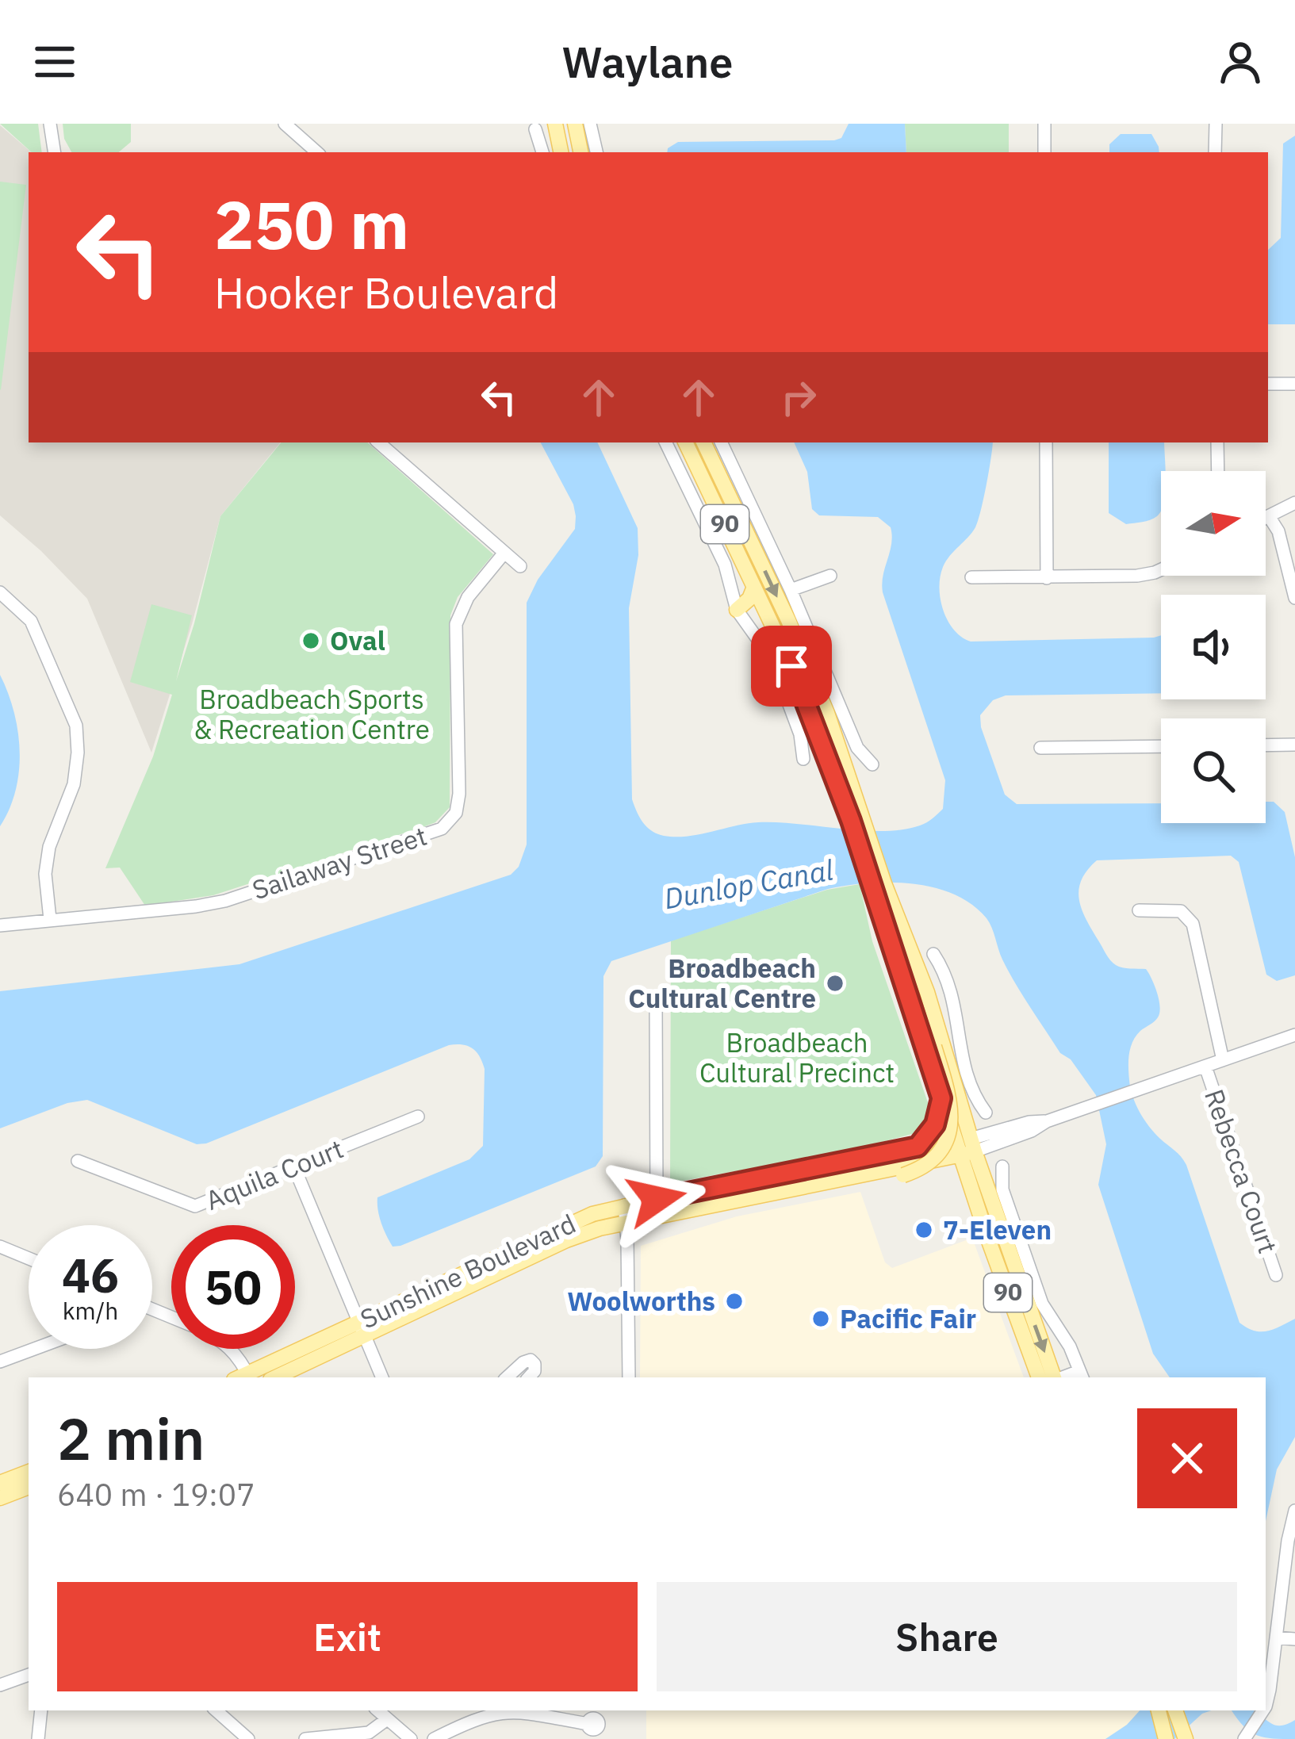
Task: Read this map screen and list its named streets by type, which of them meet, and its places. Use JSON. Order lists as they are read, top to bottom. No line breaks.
{"streets":{"main road":["90","Sunshine Boulevard"],"street":["Sailaway Street","Rebecca Court","Aquila Court"]},"crossings":[["90","Sunshine Boulevard"],["Rebecca Court","Sunshine Boulevard"]],"water":["Dunlop Canal"],"parks":["Broadbeach Sports & Recreation Centre","Broadbeach Cultural Precinct"],"places":["Oval","Broadbeach Cultural Centre","7-Eleven","Woolworths","Pacific Fair"],"north":"right","page":{"header":"Waylane","turn":["250 m","Hooker Boulevard"],"speed":"46 km/h","limit":"50","heading":["2 min","640 m · 19:07"],"buttons":["Exit","Share"]}}
